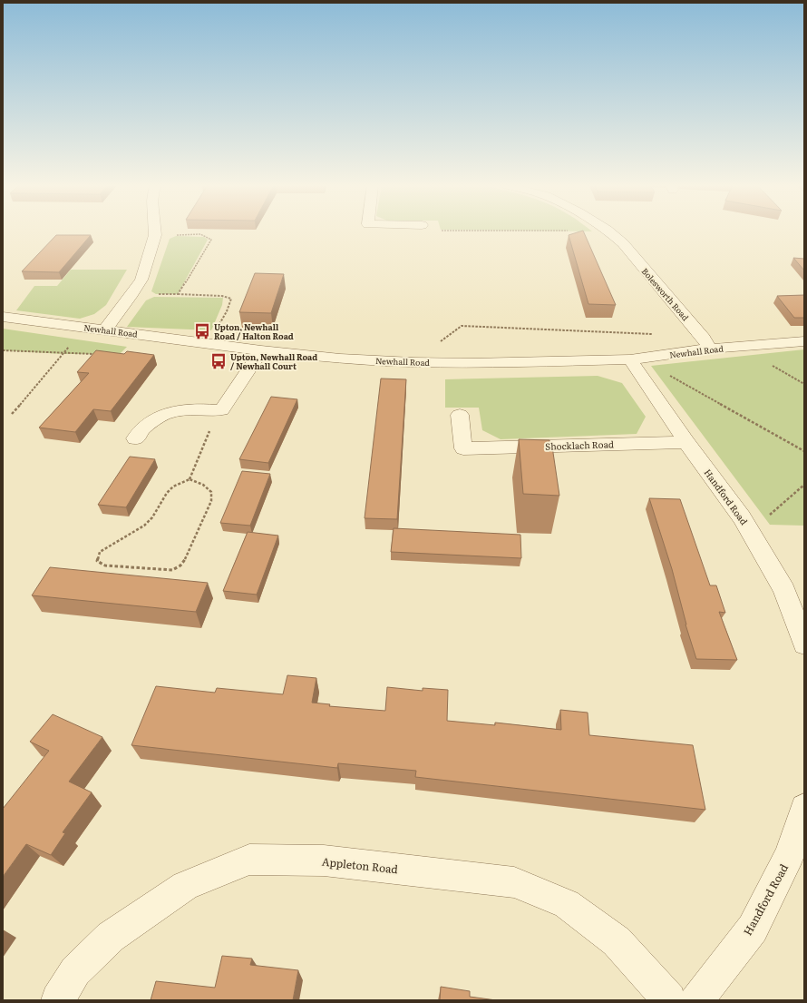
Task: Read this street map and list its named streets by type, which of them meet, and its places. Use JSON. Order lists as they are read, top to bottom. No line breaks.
{"streets":{"street":["Bolesworth Road","Newhall Road","Shocklach Road","Handford Road","Appleton Road"]},"crossings":[["Bolesworth Road","Newhall Road"],["Newhall Road","Handford Road"],["Shocklach Road","Handford Road"]],"places":{"bus stop":["Upton, Newhall Road / Halton Road","Upton, Newhall Road / Newhall Court"]}}
